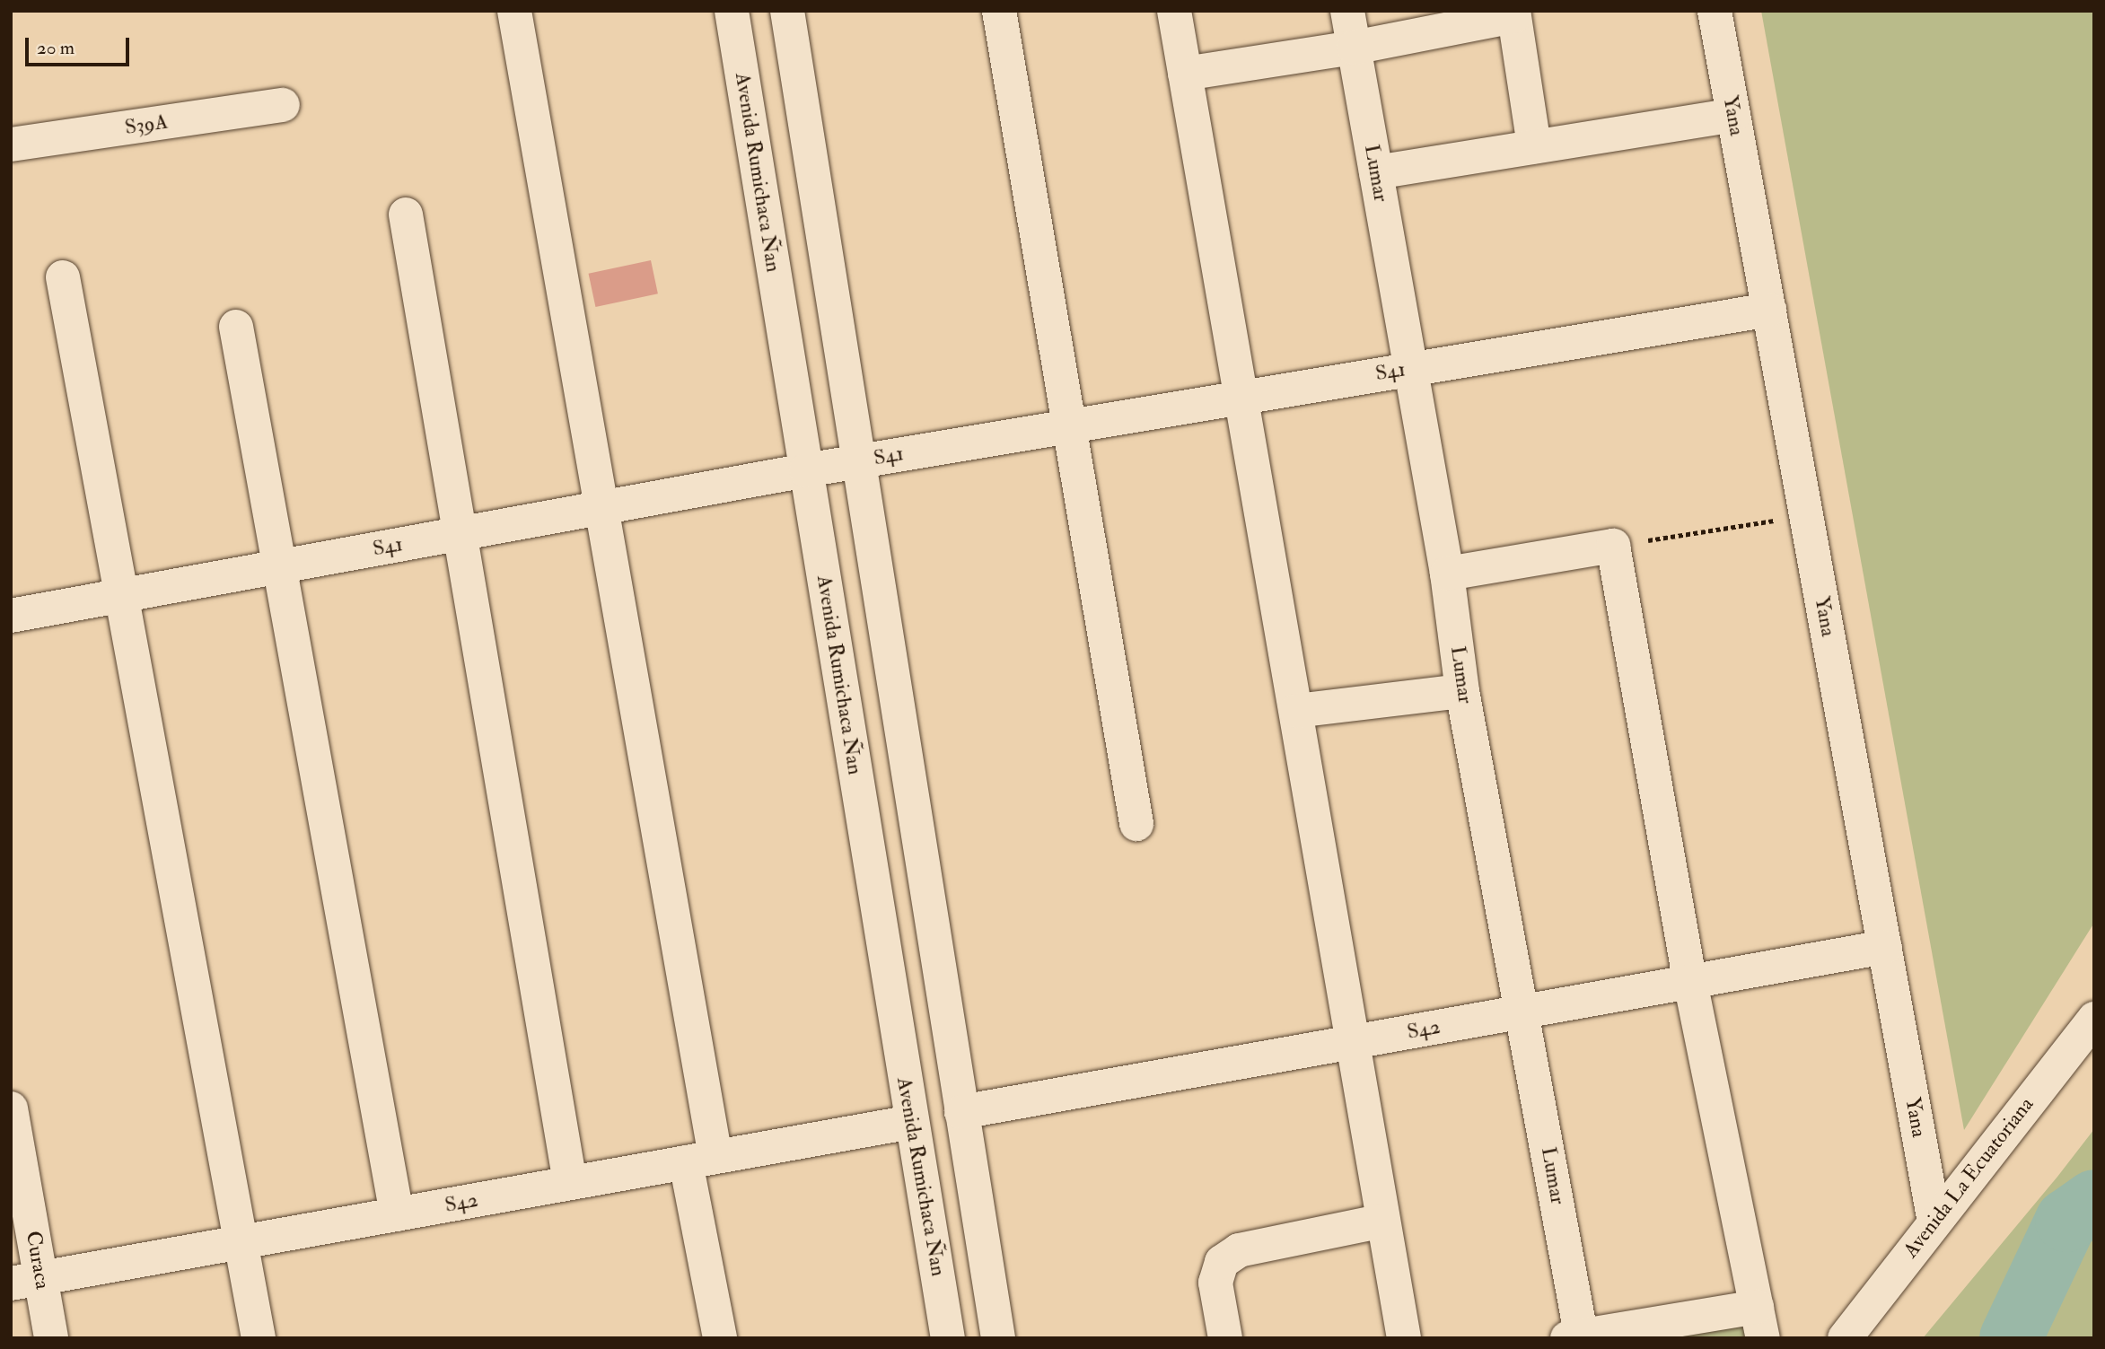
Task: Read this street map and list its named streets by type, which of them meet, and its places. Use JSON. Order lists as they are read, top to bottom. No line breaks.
{"streets":{"street":["Yana","S39A","Avenida Rumichaca Ñan","Lumar","S41","S42","Avenida La Ecuatoriana","Curaca"]},"crossings":[["Yana","S41"],["Yana","S42"],["Yana","Avenida La Ecuatoriana"],["Avenida Rumichaca Ñan","S41"],["Avenida Rumichaca Ñan","S42"],["Lumar","S41"],["Lumar","S42"],["S42","Curaca"]],"scale_bar":"20 m"}
